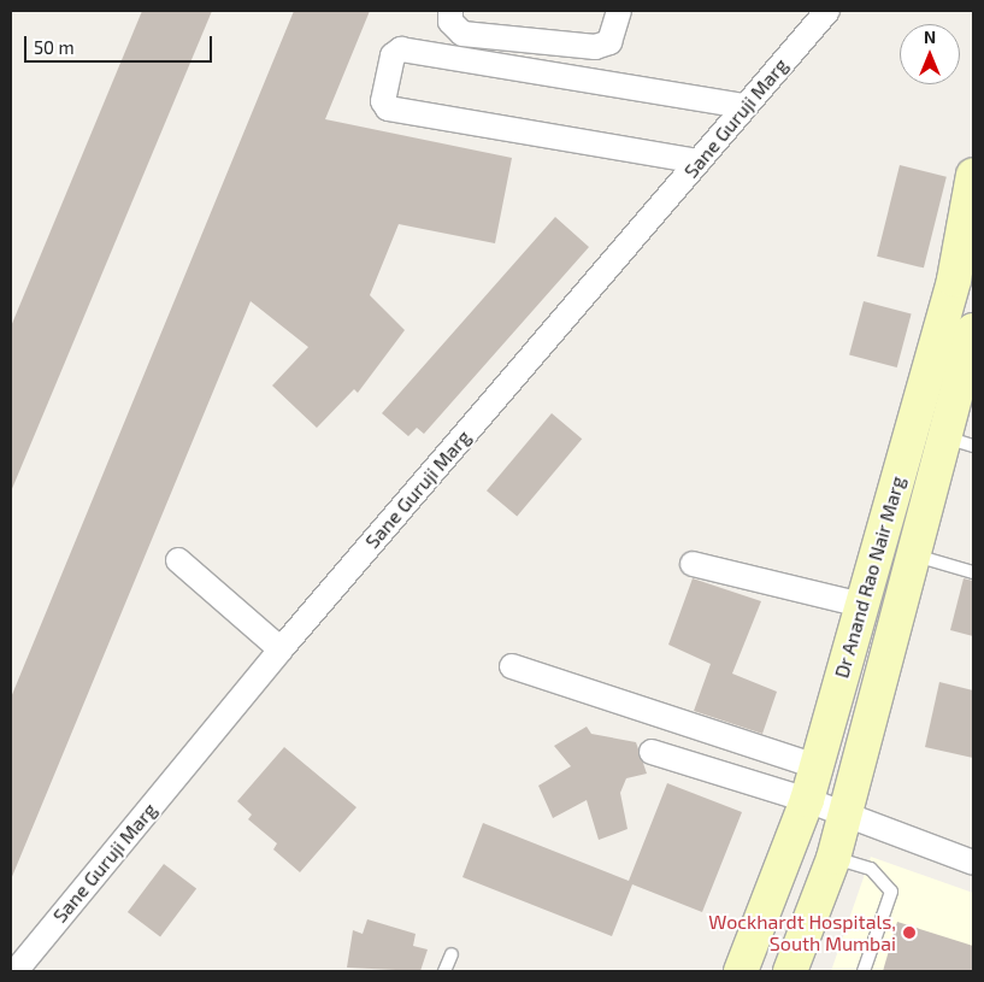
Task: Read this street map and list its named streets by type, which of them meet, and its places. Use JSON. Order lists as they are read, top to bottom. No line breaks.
{"streets":{"main road":["Dr Anand Rao Nair Marg"],"street":["Sane Guruji Marg"]},"places":["Wockhardt Hospitals, South Mumbai"],"scale_bar":"50 m","north":"top"}
